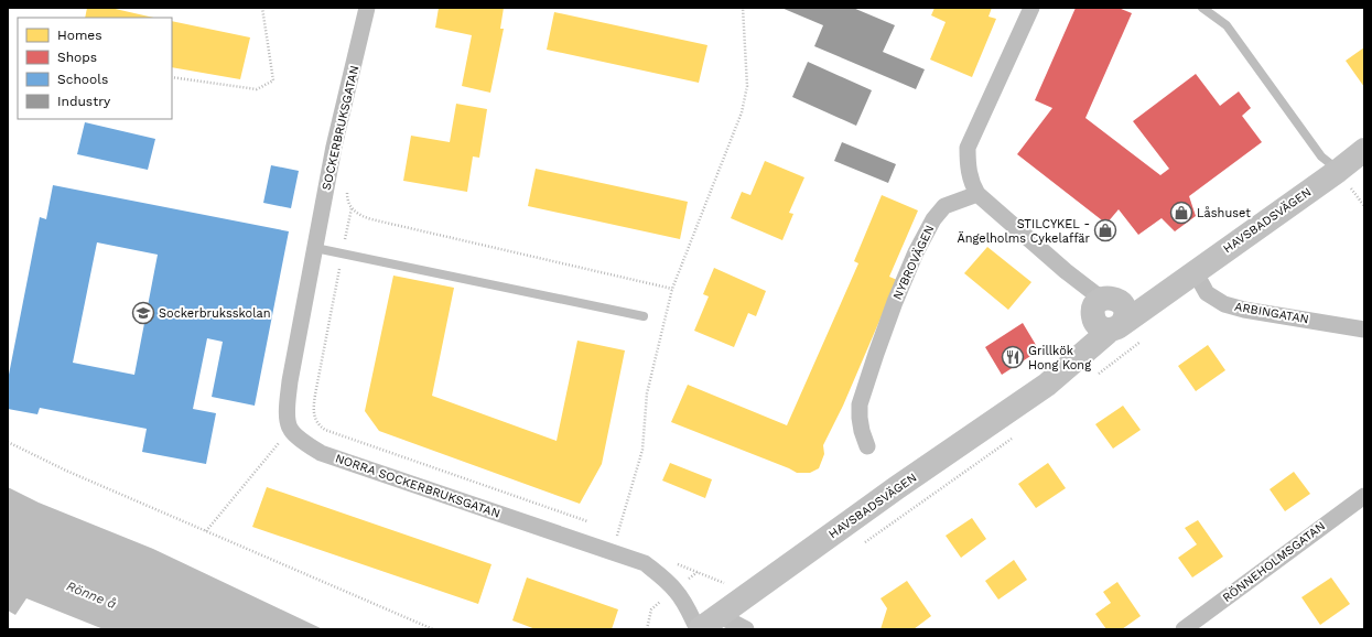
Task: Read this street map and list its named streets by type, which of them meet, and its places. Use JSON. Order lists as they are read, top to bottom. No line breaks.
{"streets":{"street":["SOCKERBRUKSGATAN","HAVSBADSVÄGEN","NYBROVÄGEN","ARBINGATAN","NORRA SOCKERBRUKSGATAN","RÖNNEHOLMSGATAN"]},"crossings":[["HAVSBADSVÄGEN","ARBINGATAN"],["HAVSBADSVÄGEN","NORRA SOCKERBRUKSGATAN"]],"water":["Rönne å"],"places":{"shop":["Låshuset","STILCYKEL - Ängelholms Cykelaffär"],"school or university":["Sockerbruksskolan"],"restaurant":["Grillkök Hong Kong"]},"legend":["Homes","Shops","Schools","Industry"]}
